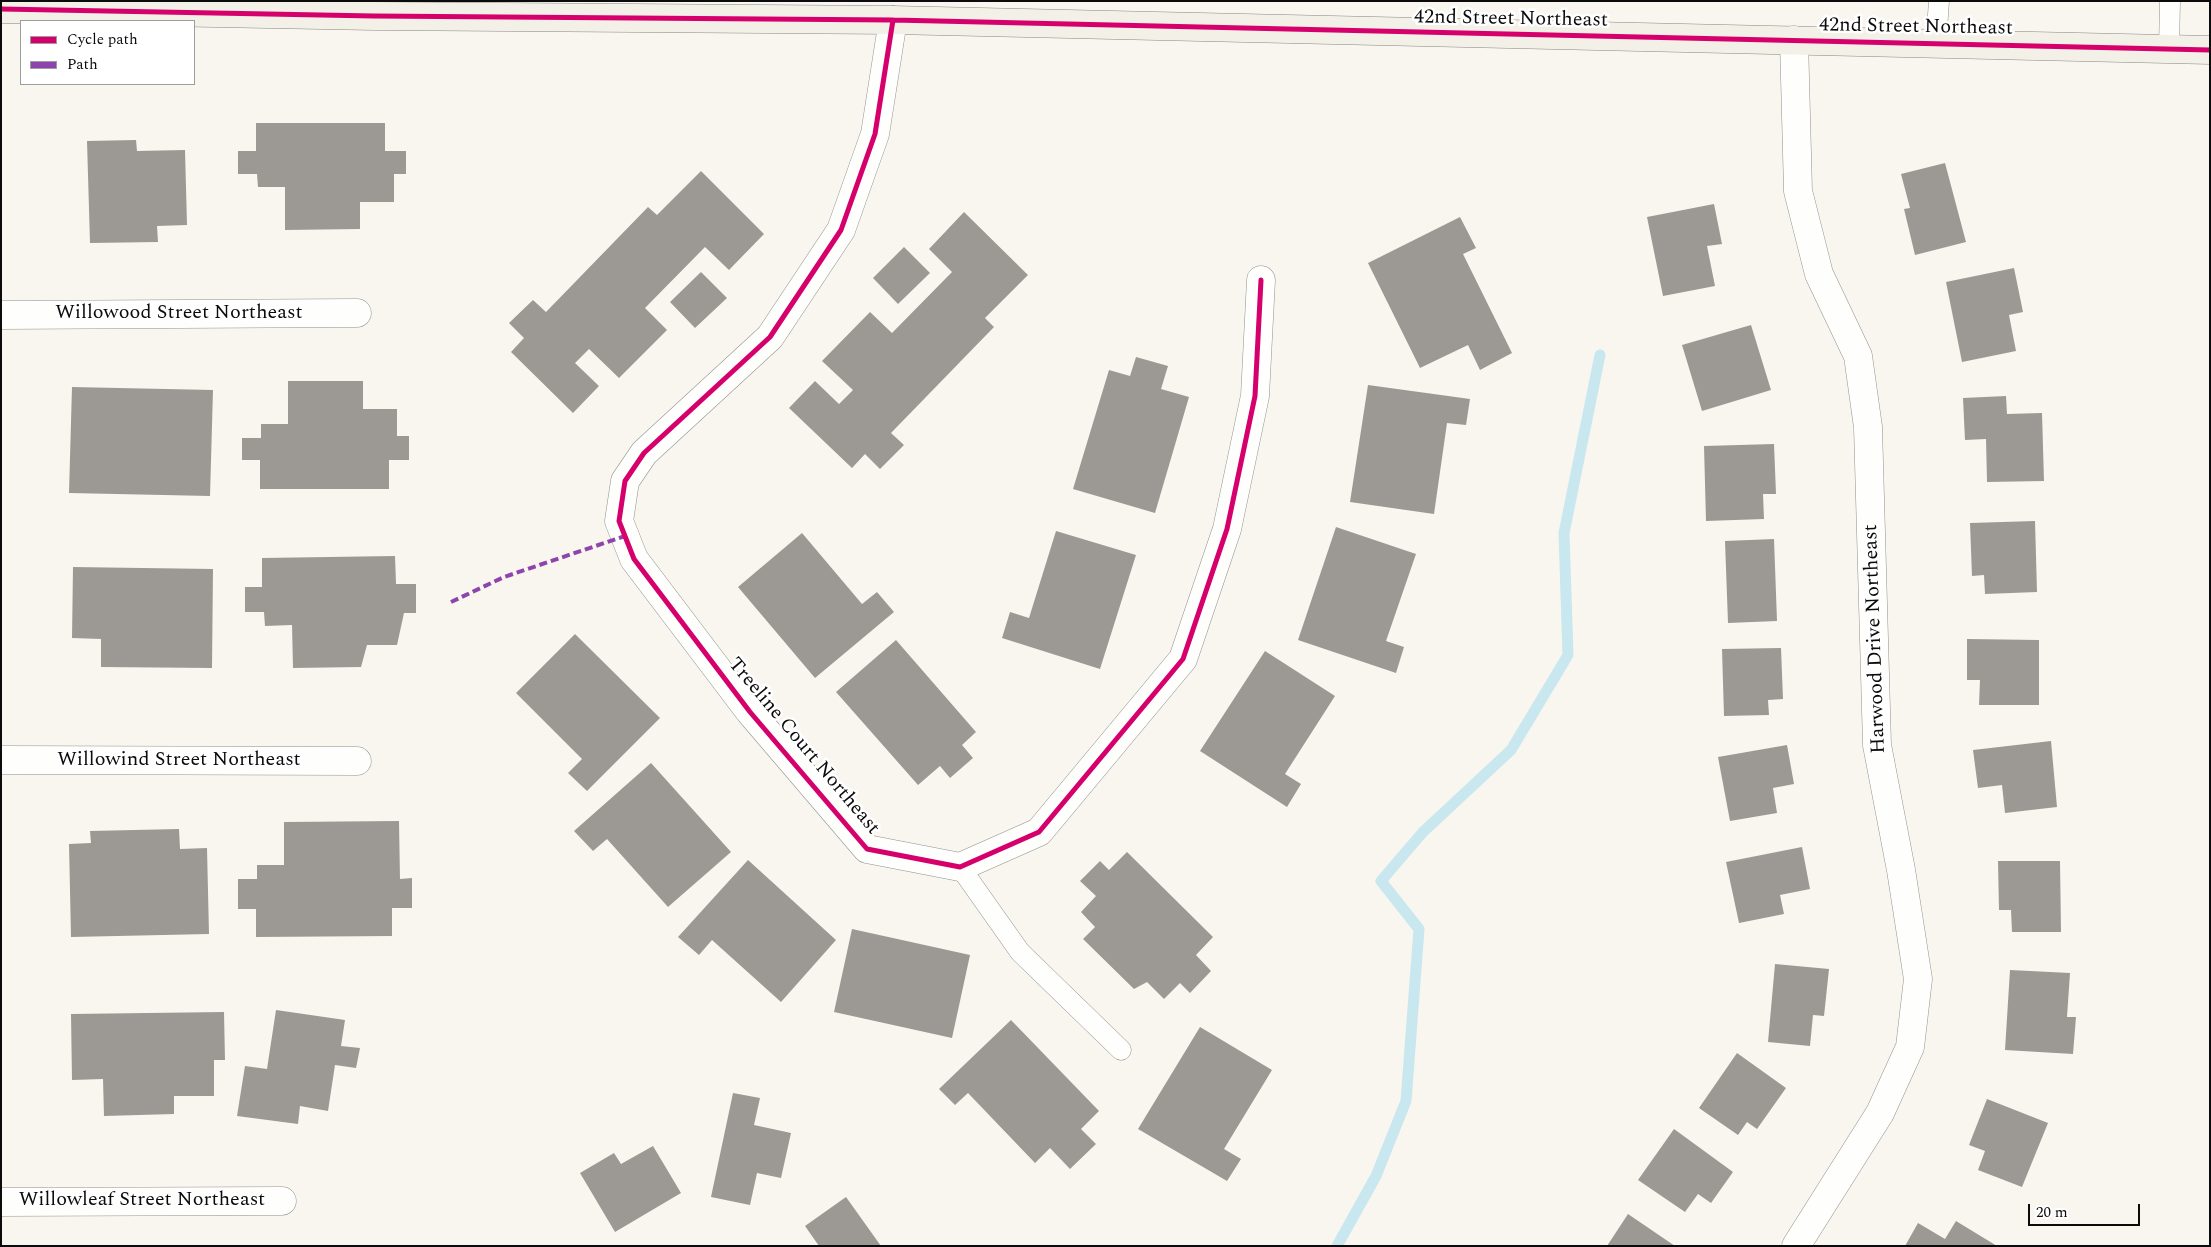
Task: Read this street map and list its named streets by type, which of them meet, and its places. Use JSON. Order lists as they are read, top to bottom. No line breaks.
{"streets":{"street":["42nd Street Northeast","Willowood Street Northeast","Harwood Drive Northeast","Treeline Court Northeast","Willowind Street Northeast","Willowleaf Street Northeast"]},"crossings":[["42nd Street Northeast","Harwood Drive Northeast"],["42nd Street Northeast","Treeline Court Northeast"]],"legend":["Cycle path","Path"],"scale_bar":"20 m"}
